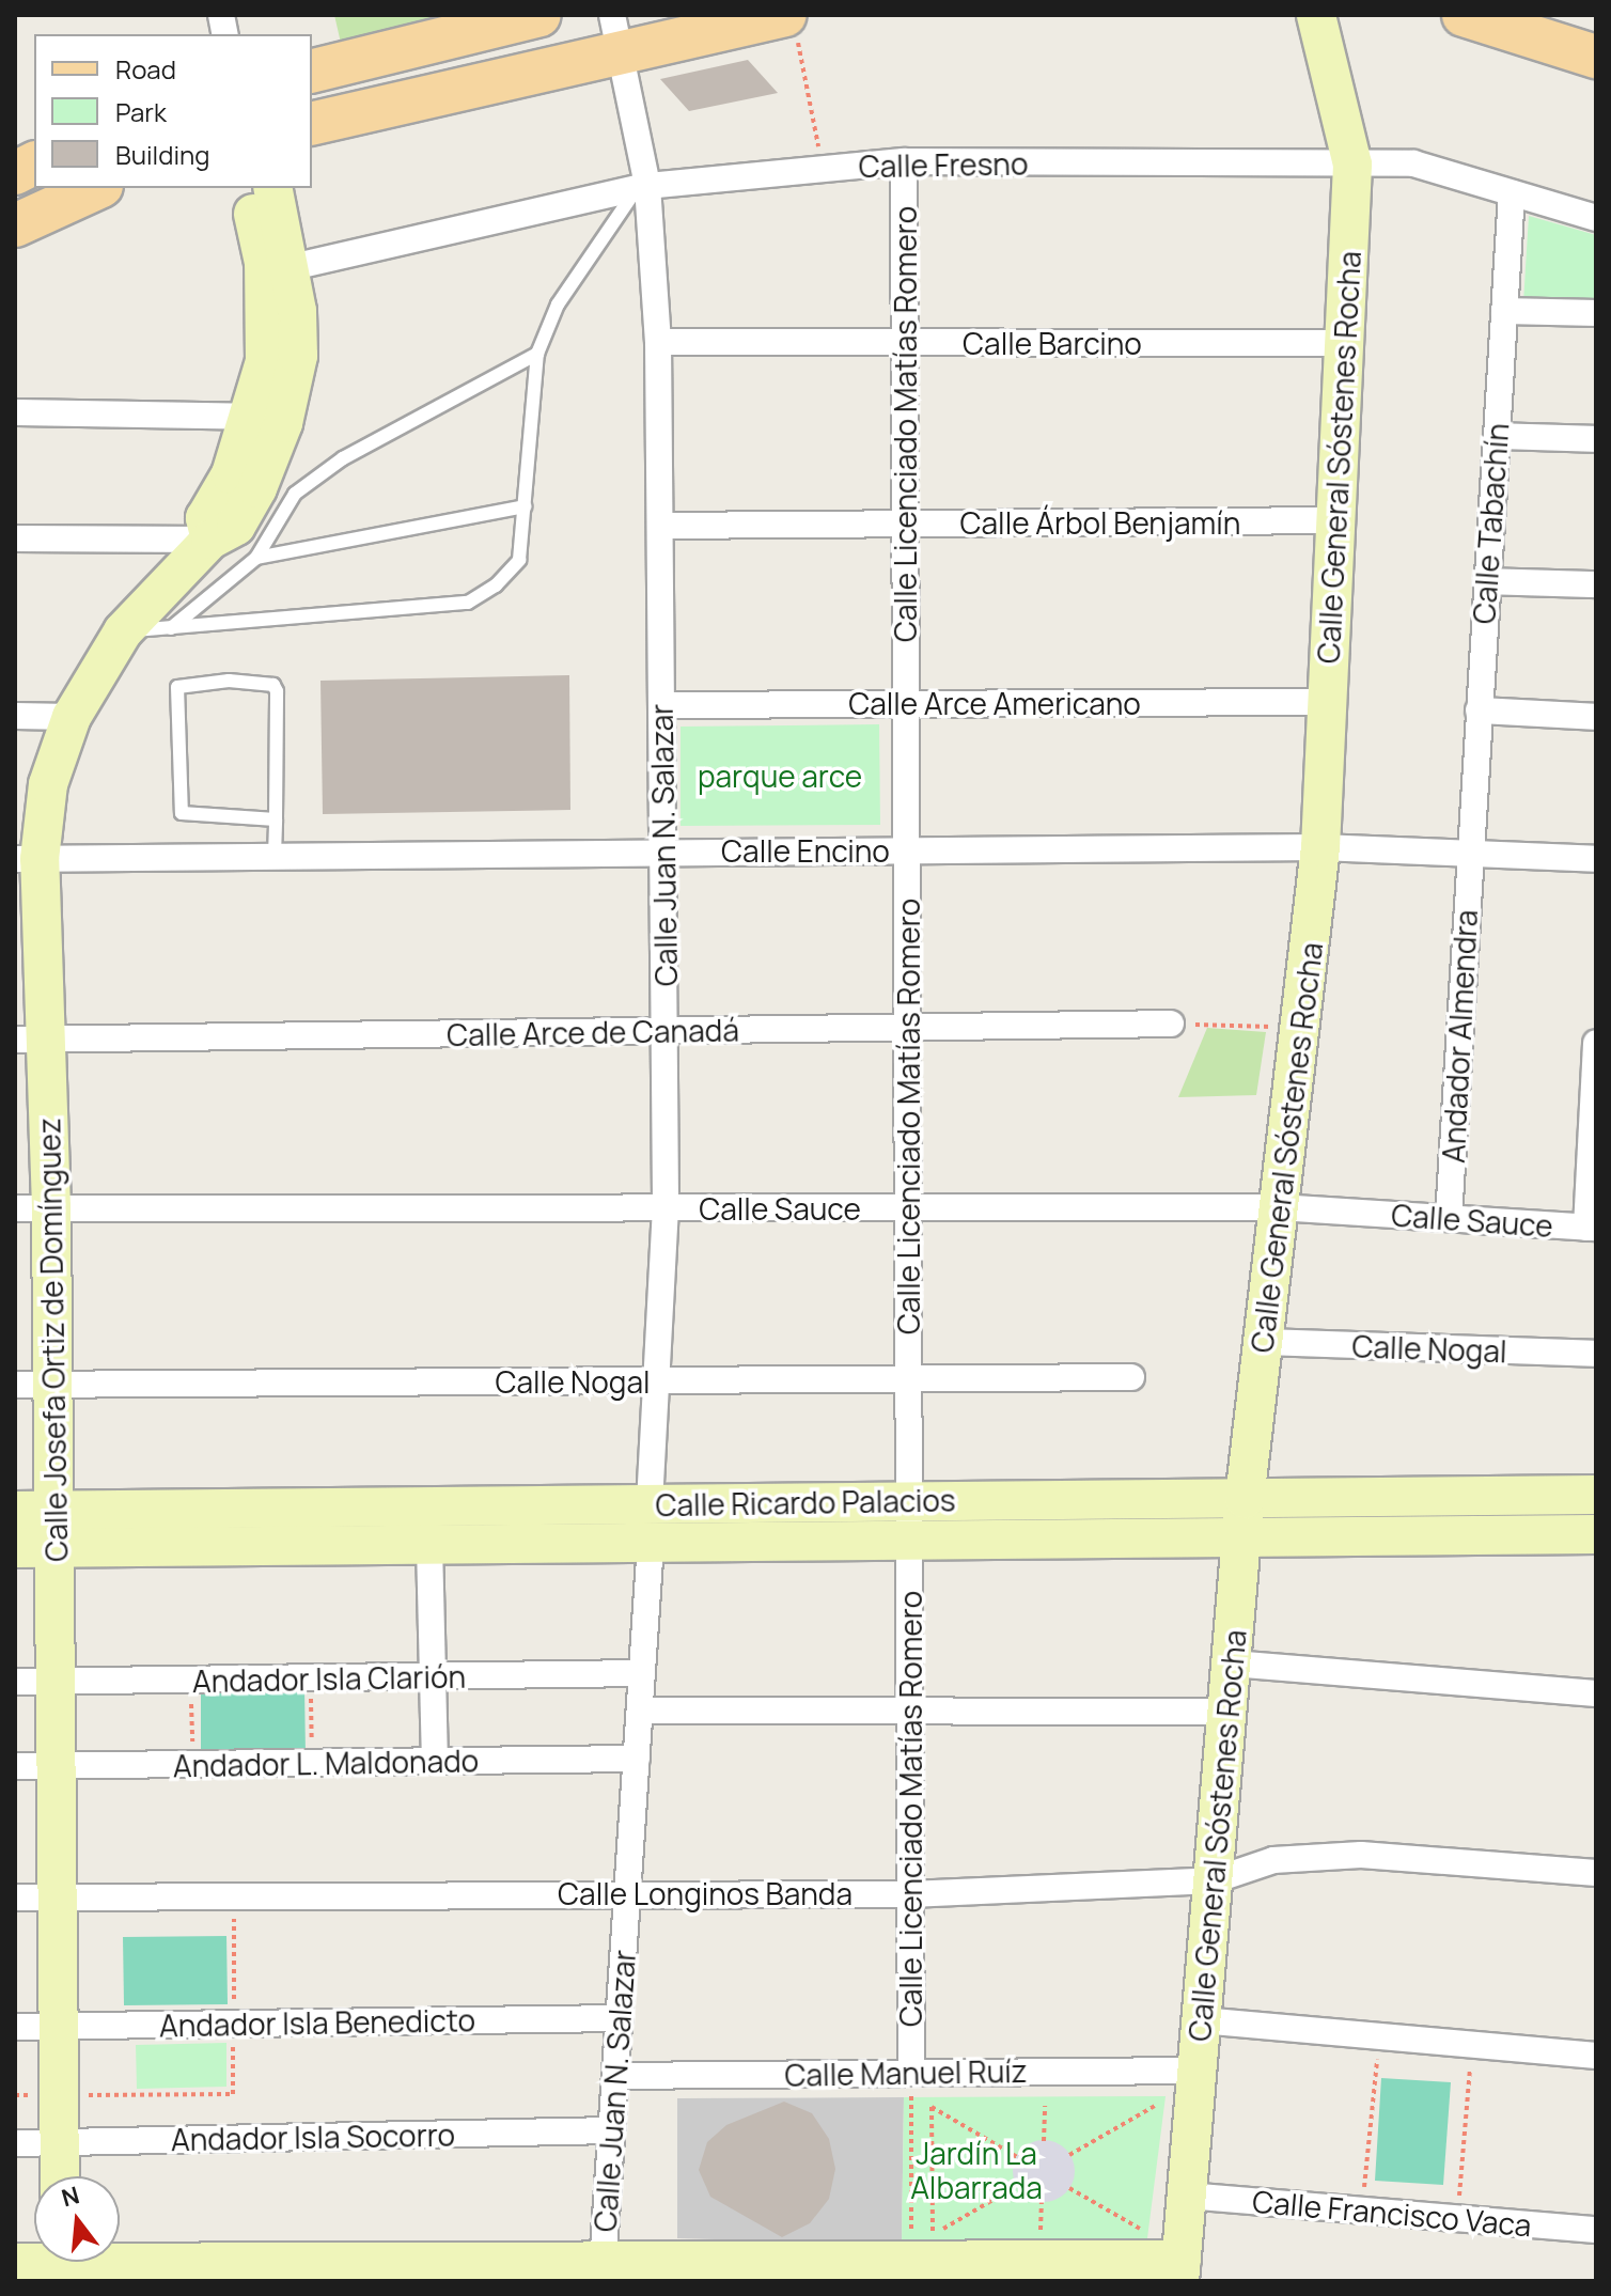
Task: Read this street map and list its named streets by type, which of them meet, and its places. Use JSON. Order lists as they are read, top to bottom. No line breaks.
{"streets":{"street":["Calle Fresno","Calle Barcino","Calle Licenciado Matías Romero","Calle General Sóstenes Rocha","Calle Árbol Benjamín","Calle Tabachín","Calle Arce Americano","Calle Juan N. Salazar","Calle Encino","Calle Arce de Canadá","Andador Almendra","Calle Sauce","Calle Josefa Ortiz de Domínguez","Calle Nogal","Calle Ricardo Palacios","Andador Isla Clarión","Andador L. Maldonado","Calle Longinos Banda","Andador Isla Benedicto","Calle Manuel Ruíz","Andador Isla Socorro","Calle Francisco Vaca"]},"crossings":[["Calle Fresno","Calle Licenciado Matías Romero"],["Calle Fresno","Calle General Sóstenes Rocha"],["Calle Fresno","Calle Tabachín"],["Calle Fresno","Calle Juan N. Salazar"],["Calle Fresno","Calle Josefa Ortiz de Domínguez"],["Calle Barcino","Calle Licenciado Matías Romero"],["Calle Barcino","Calle General Sóstenes Rocha"],["Calle Barcino","Calle Juan N. Salazar"],["Calle Licenciado Matías Romero","Calle Árbol Benjamín"],["Calle Licenciado Matías Romero","Calle Arce Americano"],["Calle Licenciado Matías Romero","Calle Encino"],["Calle Licenciado Matías Romero","Calle Arce de Canadá"],["Calle Licenciado Matías Romero","Calle Sauce"],["Calle Licenciado Matías Romero","Calle Nogal"],["Calle Licenciado Matías Romero","Calle Ricardo Palacios"],["Calle Licenciado Matías Romero","Calle Longinos Banda"],["Calle Licenciado Matías Romero","Calle Manuel Ruíz"],["Calle General Sóstenes Rocha","Calle Árbol Benjamín"],["Calle General Sóstenes Rocha","Calle Arce Americano"],["Calle General Sóstenes Rocha","Calle Encino"],["Calle General Sóstenes Rocha","Calle Sauce"],["Calle General Sóstenes Rocha","Calle Nogal"],["Calle General Sóstenes Rocha","Calle Ricardo Palacios"],["Calle General Sóstenes Rocha","Calle Longinos Banda"],["Calle General Sóstenes Rocha","Calle Manuel Ruíz"],["Calle General Sóstenes Rocha","Calle Francisco Vaca"],["Calle Árbol Benjamín","Calle Juan N. Salazar"],["Calle Tabachín","Calle Encino"],["Calle Tabachín","Andador Almendra"],["Calle Arce Americano","Calle Juan N. Salazar"],["Calle Juan N. Salazar","Calle Encino"],["Calle Juan N. Salazar","Calle Arce de Canadá"],["Calle Juan N. Salazar","Calle Sauce"],["Calle Juan N. Salazar","Calle Nogal"],["Calle Juan N. Salazar","Calle Ricardo Palacios"],["Calle Juan N. Salazar","Andador Isla Clarión"],["Calle Juan N. Salazar","Andador L. Maldonado"],["Calle Juan N. Salazar","Calle Longinos Banda"],["Calle Juan N. Salazar","Andador Isla Benedicto"],["Calle Juan N. Salazar","Calle Manuel Ruíz"],["Calle Juan N. Salazar","Andador Isla Socorro"],["Calle Encino","Andador Almendra"],["Calle Encino","Calle Josefa Ortiz de Domínguez"],["Calle Arce de Canadá","Calle Josefa Ortiz de Domínguez"],["Andador Almendra","Calle Sauce"],["Calle Sauce","Calle Josefa Ortiz de Domínguez"],["Calle Josefa Ortiz de Domínguez","Calle Nogal"],["Calle Josefa Ortiz de Domínguez","Calle Ricardo Palacios"],["Calle Josefa Ortiz de Domínguez","Andador Isla Clarión"],["Calle Josefa Ortiz de Domínguez","Andador L. Maldonado"],["Calle Josefa Ortiz de Domínguez","Calle Longinos Banda"],["Calle Josefa Ortiz de Domínguez","Andador Isla Benedicto"],["Calle Josefa Ortiz de Domínguez","Andador Isla Socorro"]],"parks":["parque arce","Jardín La Albarrada"],"legend":["Road","Park","Building"],"north":"top"}
